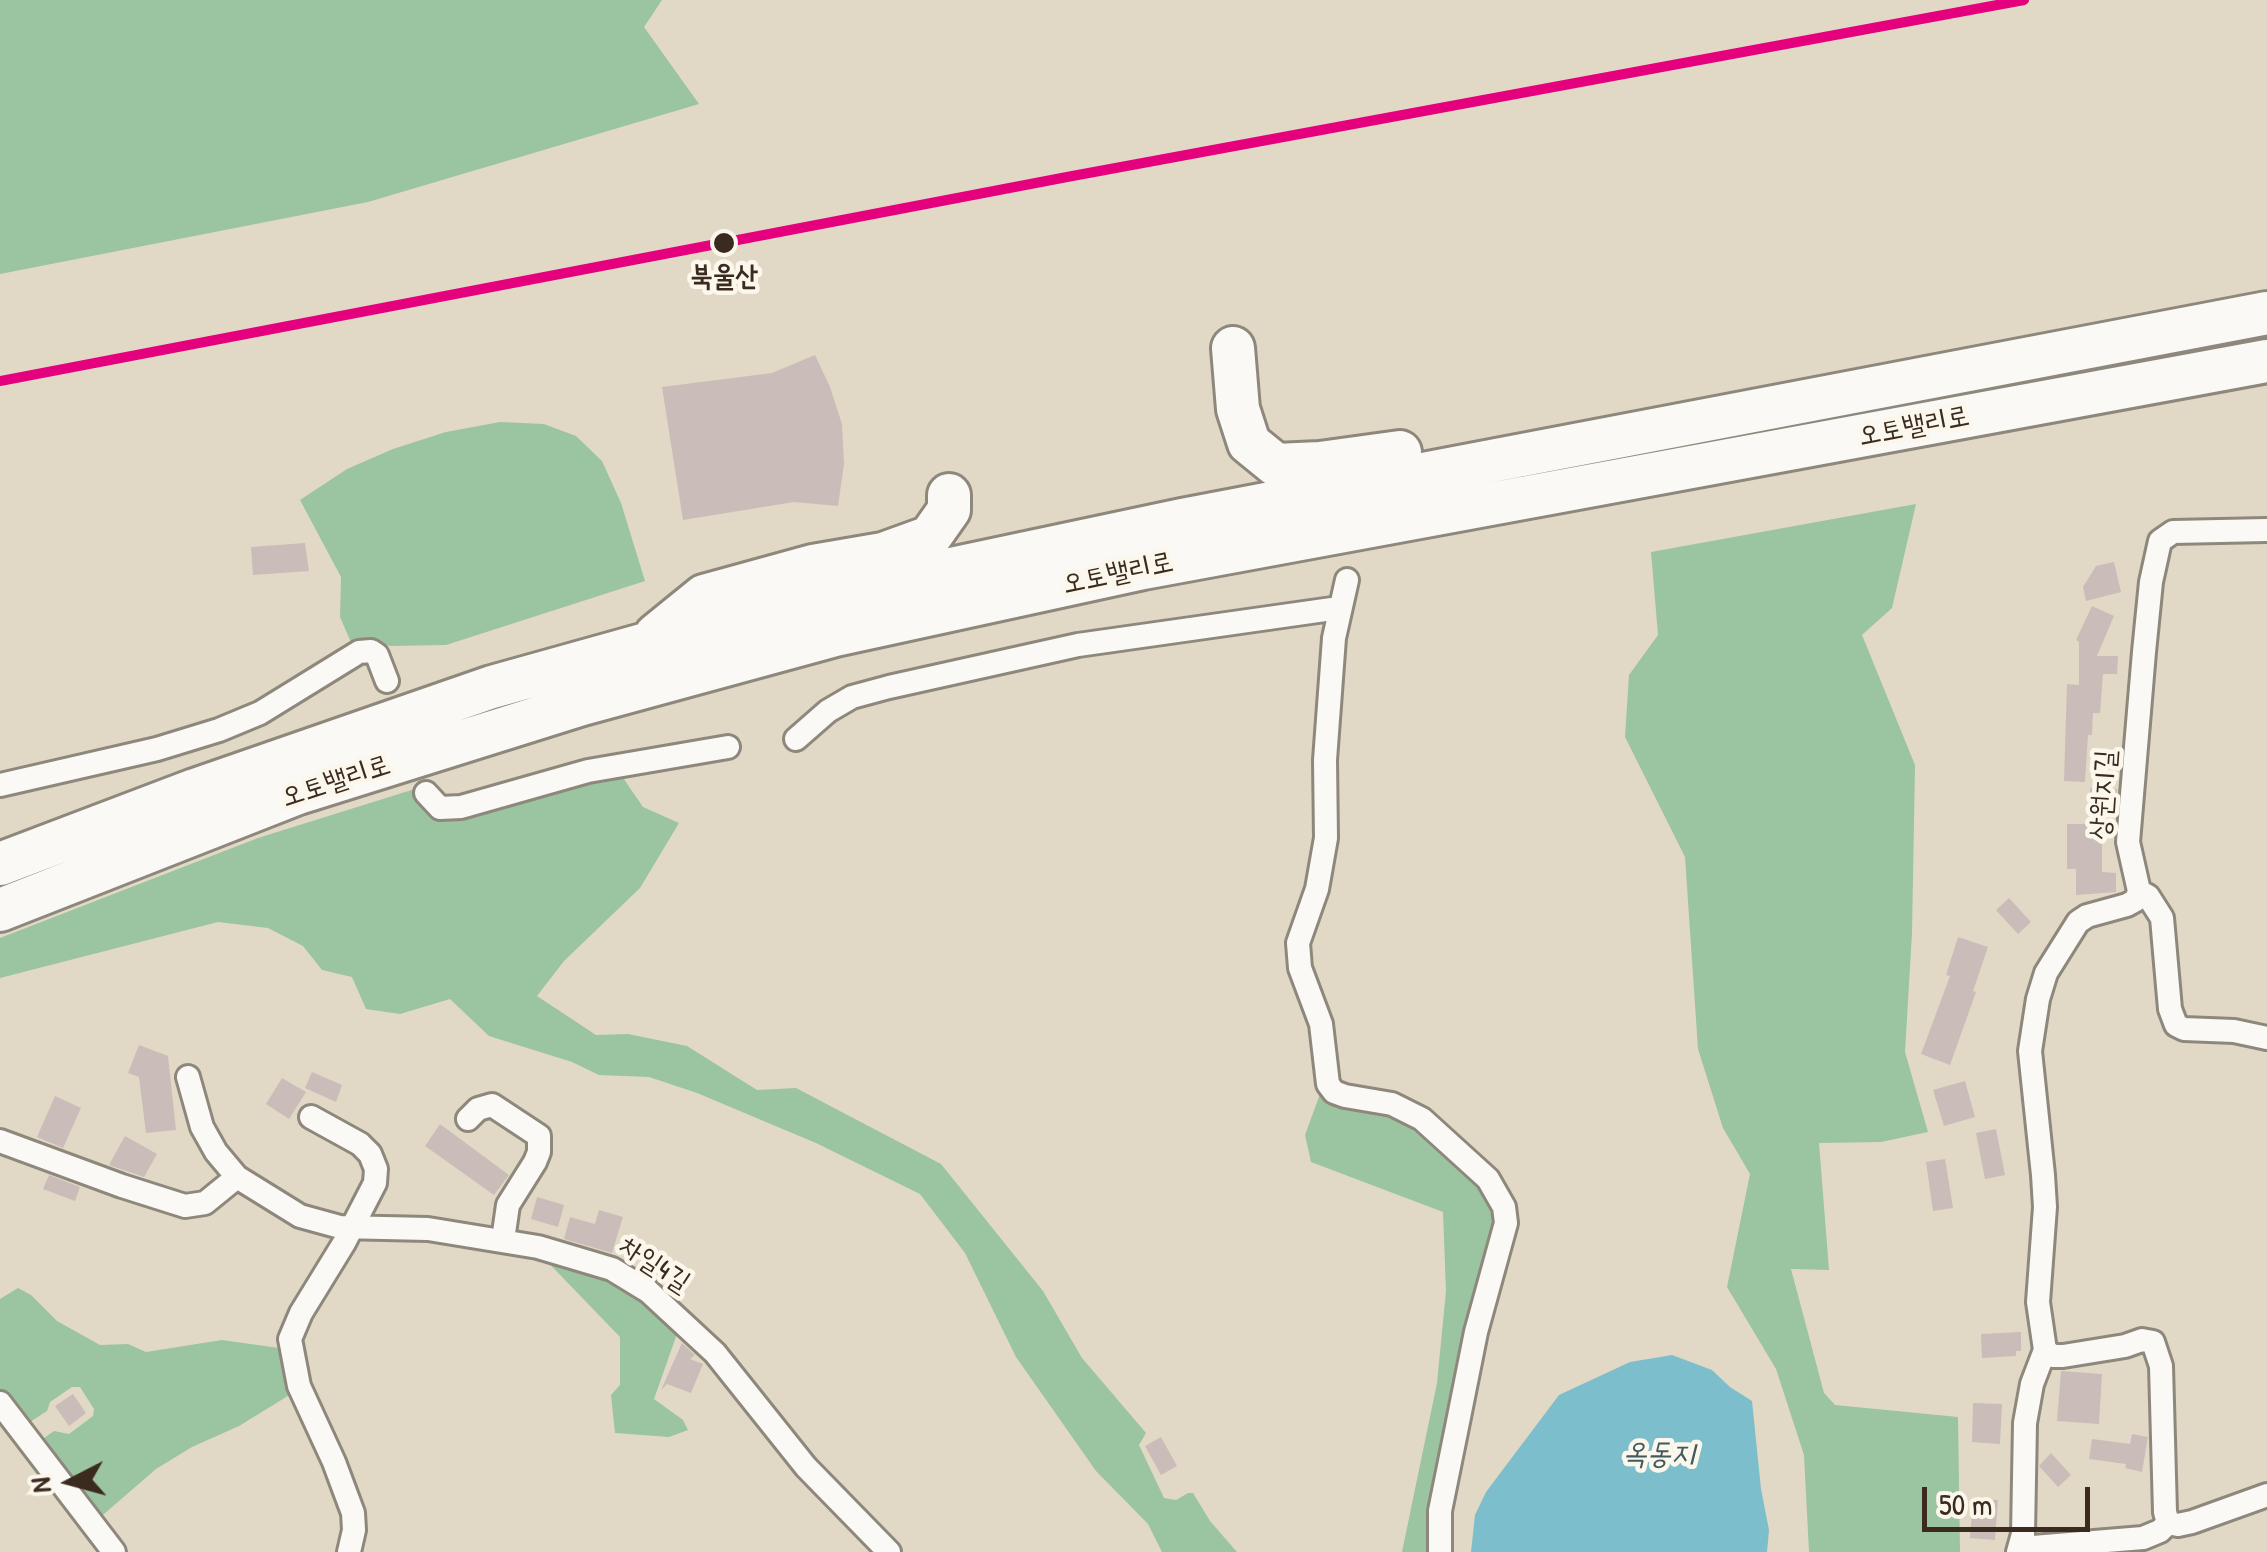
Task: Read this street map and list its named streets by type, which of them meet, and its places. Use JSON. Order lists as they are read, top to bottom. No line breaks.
{"streets":{"highway":["오토밸리로"],"street":["상원지길","차일4길"]},"water":["옥동지"],"places":["북울산"],"scale_bar":"50 m","north":"left"}
